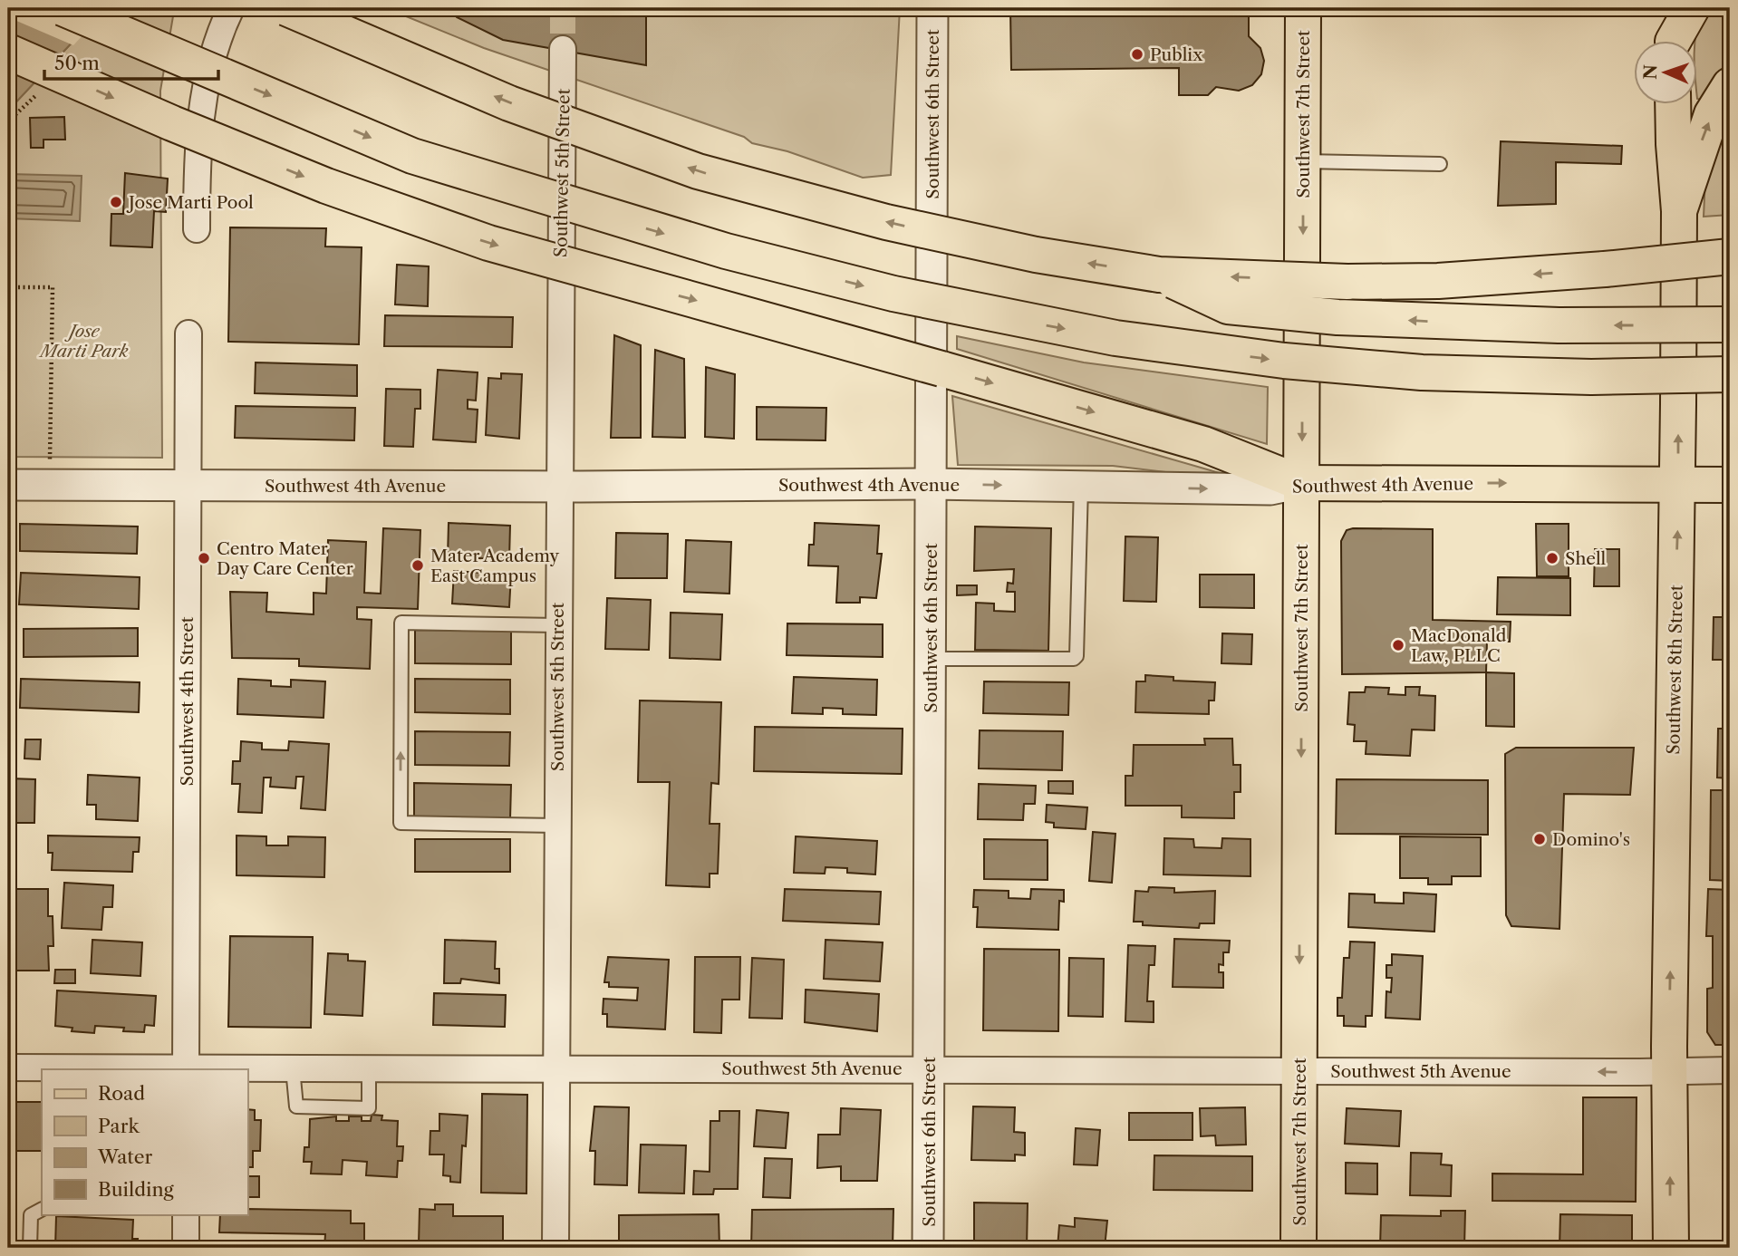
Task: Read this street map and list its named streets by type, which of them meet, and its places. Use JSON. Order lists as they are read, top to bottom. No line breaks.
{"streets":{"main road":["Southwest 7th Street","Southwest 4th Avenue","Southwest 8th Street"],"street":["Southwest 6th Street","Southwest 5th Street","Southwest 4th Street","Southwest 5th Avenue"]},"crossings":[["Southwest 6th Street","Southwest 4th Avenue"],["Southwest 6th Street","Southwest 5th Avenue"],["Southwest 7th Street","Southwest 4th Avenue"],["Southwest 7th Street","Southwest 5th Avenue"],["Southwest 5th Street","Southwest 4th Avenue"],["Southwest 5th Street","Southwest 5th Avenue"],["Southwest 4th Avenue","Southwest 8th Street"],["Southwest 4th Avenue","Southwest 4th Street"],["Southwest 8th Street","Southwest 5th Avenue"],["Southwest 4th Street","Southwest 5th Avenue"]],"one_way":["Southwest 7th Street","Southwest 4th Avenue","Southwest 8th Street"],"parks":["Jose Marti Park"],"places":["Publix","Jose Marti Pool","Centro Mater Day Care Center","Shell","Mater Academy East Campus","MacDonald Law, PLLC","Domino's"],"legend":["Road","Park","Water","Building"],"scale_bar":"50 m","north":"left"}
